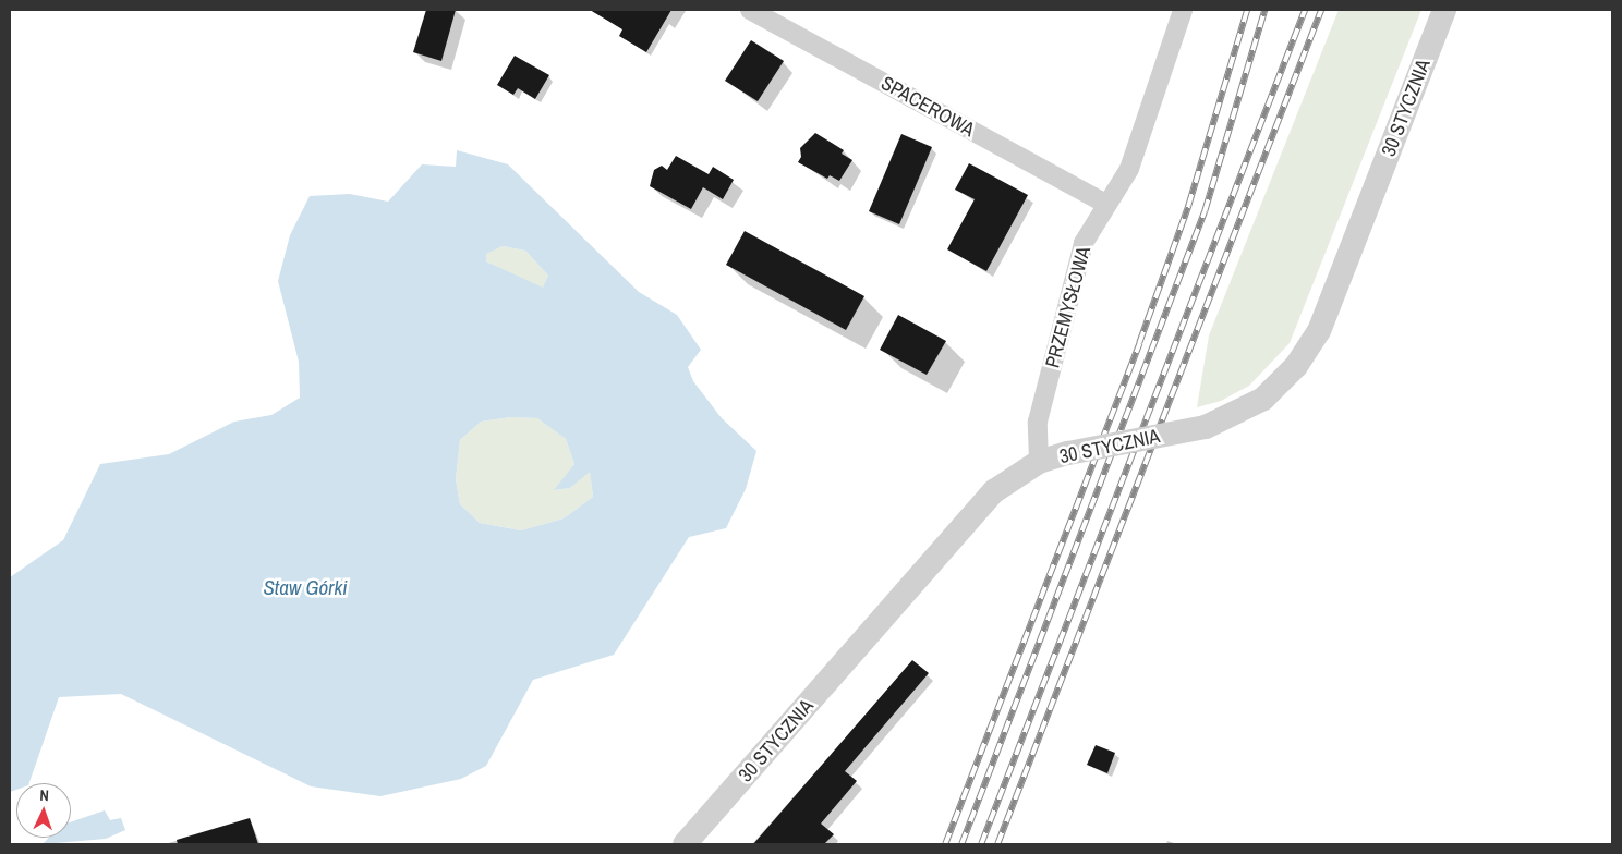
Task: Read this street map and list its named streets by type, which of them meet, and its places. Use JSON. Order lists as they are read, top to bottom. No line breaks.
{"streets":{"street":["SPACEROWA","30 STYCZNIA","PRZEMYSŁOWA"]},"crossings":[["SPACEROWA","PRZEMYSŁOWA"],["30 STYCZNIA","PRZEMYSŁOWA"]],"water":["Staw Górki"],"north":"top"}
